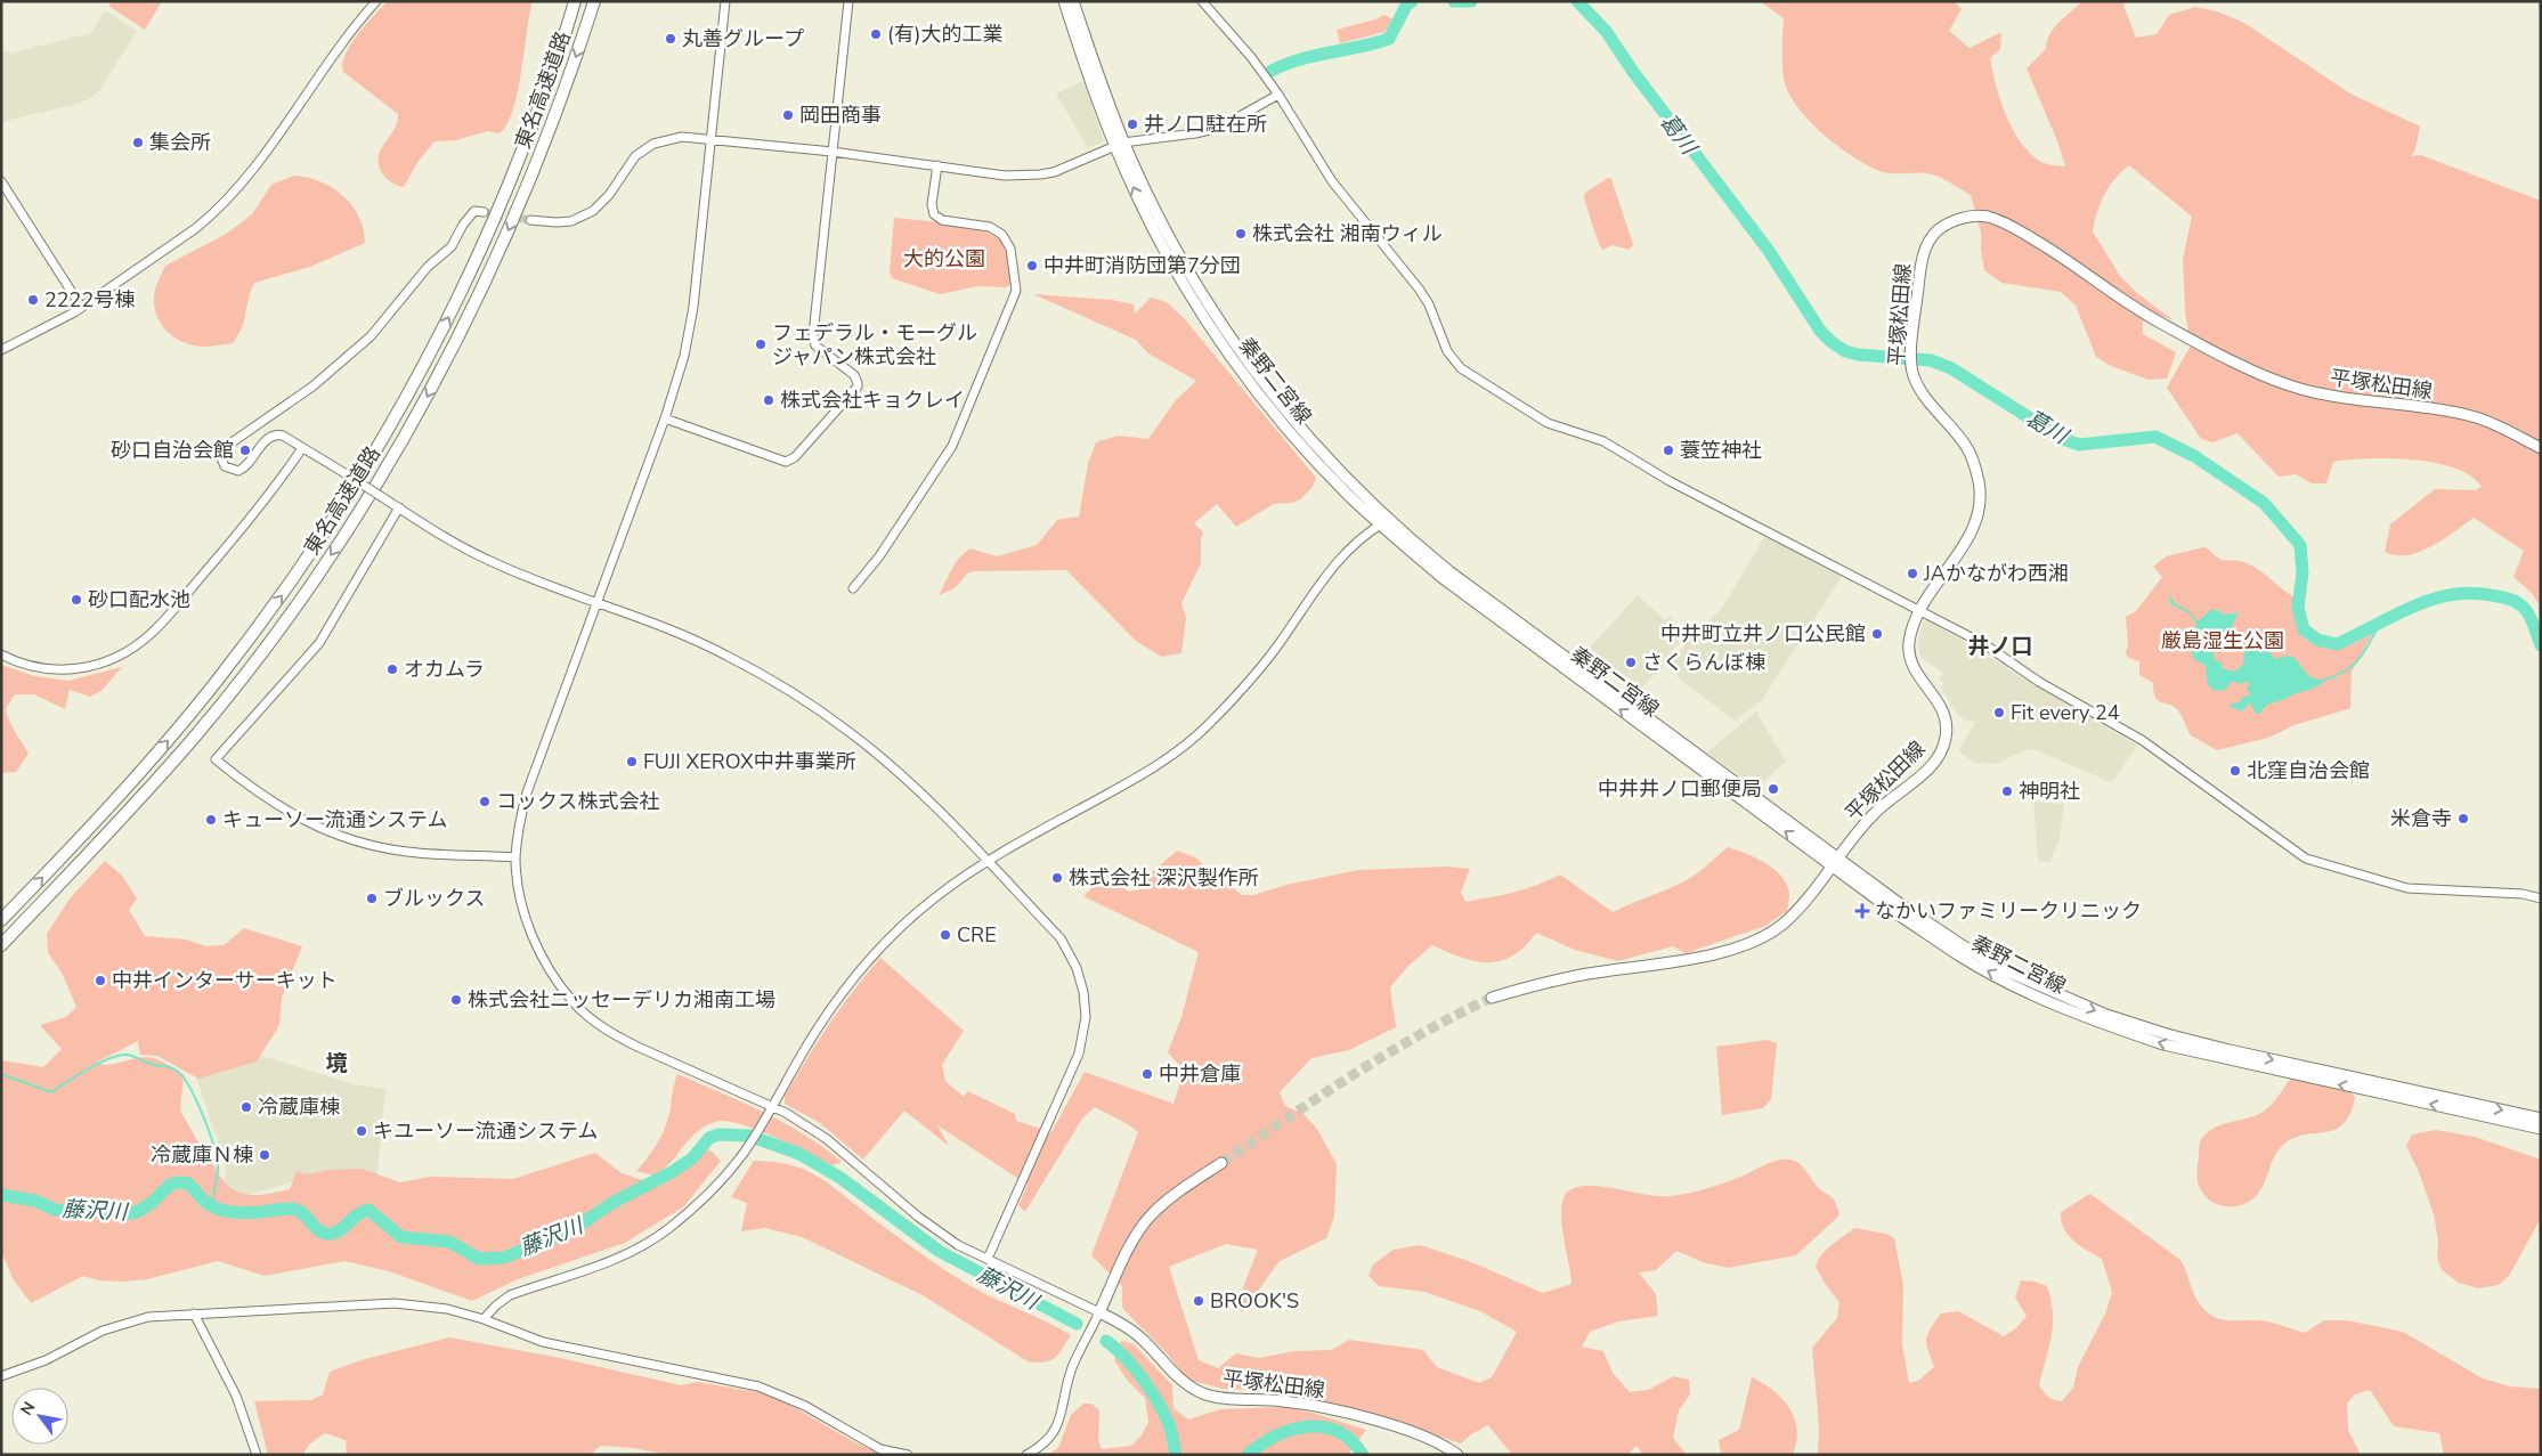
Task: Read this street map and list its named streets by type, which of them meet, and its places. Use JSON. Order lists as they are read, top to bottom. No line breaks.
{"streets":{"highway":["東名高速道路"],"main road":["平塚松田線","秦野二宮線"]},"crossings":[["平塚松田線","秦野二宮線"]],"districts":["井ノ口","境"],"water":["葛川","藤沢川"],"parks":["大的公園","厳島湿生公園"],"places":{"other":["(有)大的工業","丸善グループ","岡田商事","井ノ口駐在所","集会所","株式会社 湘南ウィル","中井町消防団第7分団","2222号棟","フェデラル・モーグル ジャパン株式会社","株式会社キョクレイ","砂口自治会館","蓑笠神社","JAかながわ西湘","砂口配水池","中井町立井ノ口公民館","さくらんぼ棟","オカムラ","Fit every 24","FUJI XEROX中井事業所","北窪自治会館","中井井ノ口郵便局","神明社","コックス株式会社","米倉寺","キューソー流通システム","株式会社 深沢製作所","ブルックス","CRE","中井インターサーキット","株式会社ニッセーデリカ湘南工場","中井倉庫","冷蔵庫棟","キユーソー流通システム","冷蔵庫Ｎ棟","BROOK'S"],"health":["なかいファミリークリニック"]},"north":"top left"}
